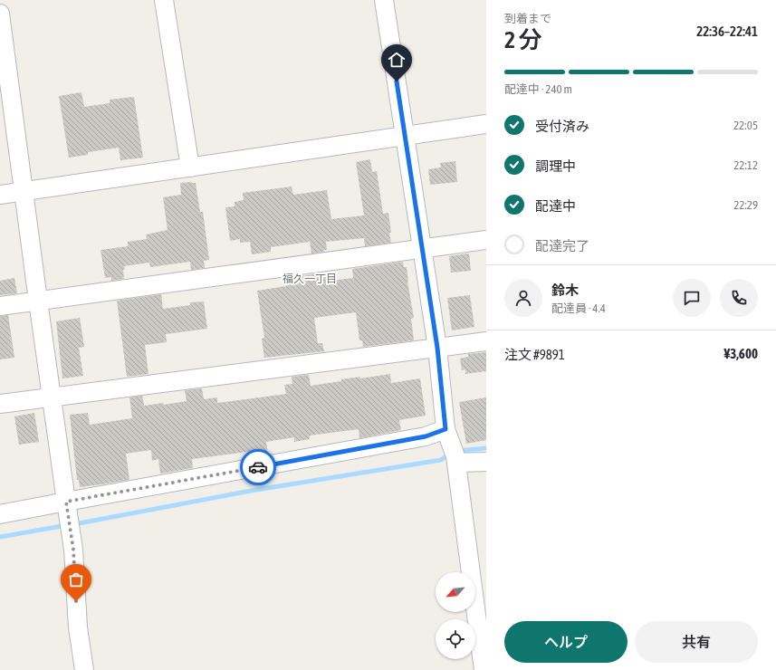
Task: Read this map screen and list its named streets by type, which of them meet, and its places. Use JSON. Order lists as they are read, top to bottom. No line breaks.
{"districts":["福久一丁目"],"north":"bottom left","page":{"heading":["2 分","到着まで","22:36–22:41"],"panel":["鈴木","配達員 · 4.4","注文 #9891","¥3,600"],"bar":"配達中 · 240 m","list":[["受付済み","22:05"],["調理中","22:12"],["配達中","22:29"],"配達完了"],"buttons":["ヘルプ","共有"]}}
